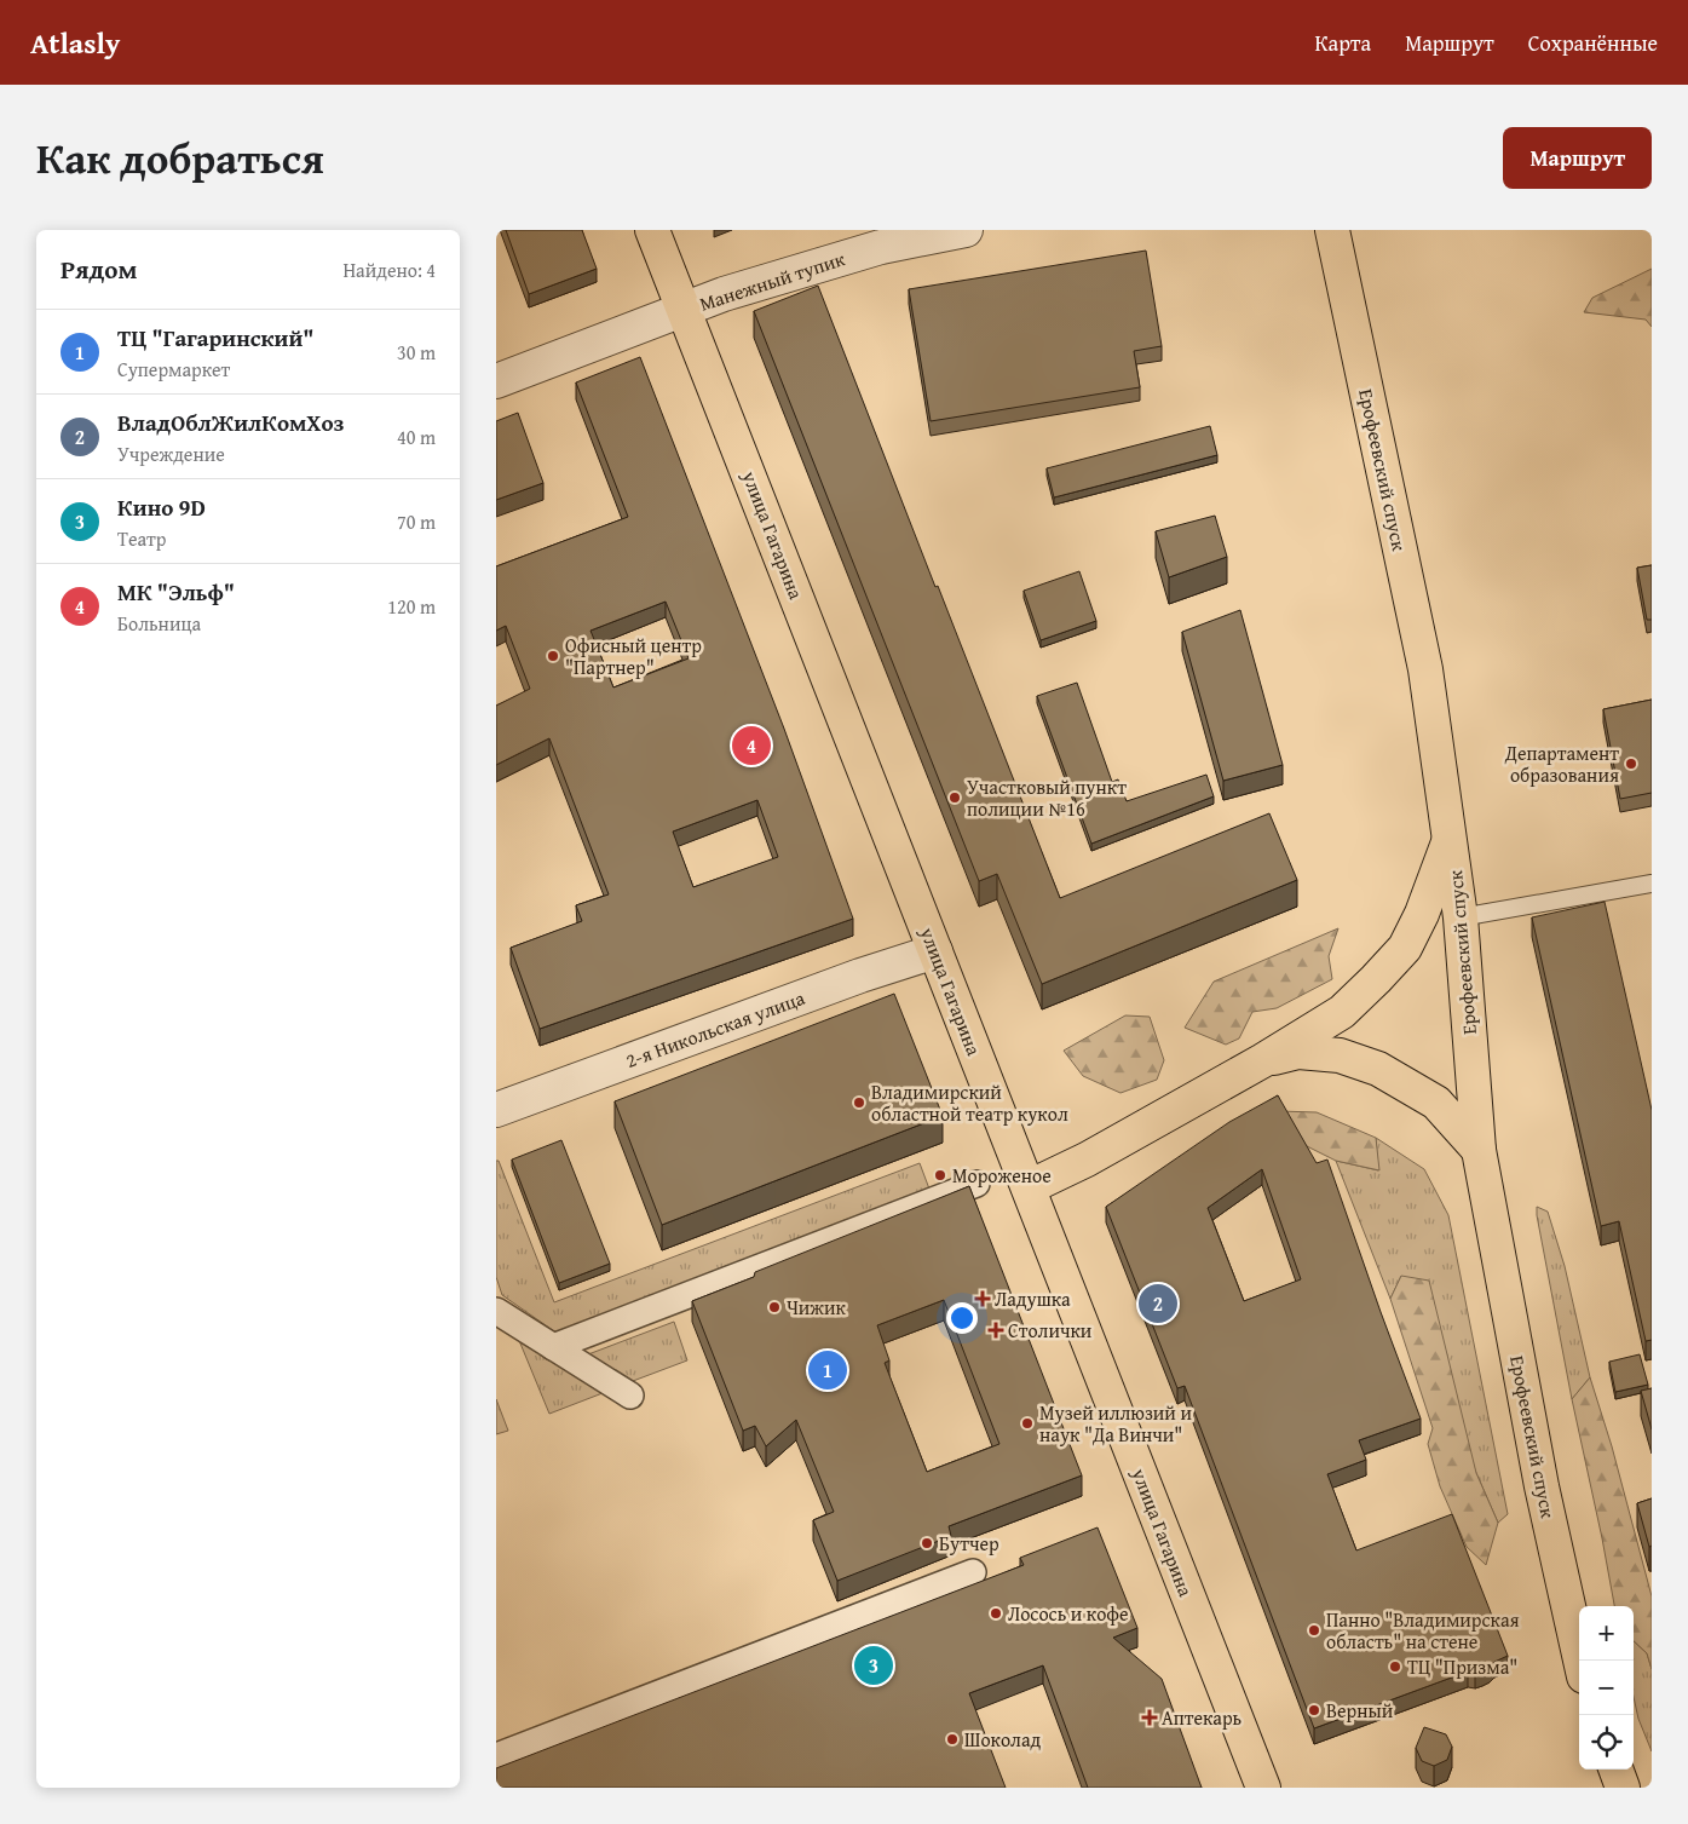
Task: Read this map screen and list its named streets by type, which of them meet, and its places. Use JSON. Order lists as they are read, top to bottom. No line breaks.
{"streets":{"main road":["Ерофеевский спуск","улица Гагарина"],"street":["Манежный тупик","2-я Никольская улица"]},"crossings":[["Манежный тупик","улица Гагарина"],["улица Гагарина","2-я Никольская улица"]],"places":{"other":["Офисный центр \"Партнер\"","Департамент образования","Участковый пункт полиции №16","Владимирский областной театр кукол","Мороженое","Чижик","Музей иллюзий и наук \"Да Винчи\"","Бутчер","Лосось и кофе","Панно \"Владимирская область\" на стене","ТЦ \"Призма\"","Верный","Шоколад"],"health":["Ладушка","Столички","Аптекарь"]},"page":{"header":"Atlasly","nav":["Карта","Маршрут","Сохранённые"],"title":"Как добраться","buttons":"Маршрут","heading":["Рядом","Найдено: 4"],"list":[{"mark":"1","name":"ТЦ \"Гагаринский\"","note":"Супермаркет","value":"30 m"},{"mark":"2","name":"ВладОблЖилКомХоз","note":"Учреждение","value":"40 m"},{"mark":"3","name":"Кино 9D","note":"Театр","value":"70 m"},{"mark":"4","name":"МК \"Эльф\"","note":"Больница","value":"120 m"}],"pins":["4","2","1","3"],"map_buttons":["+","−"]}}
